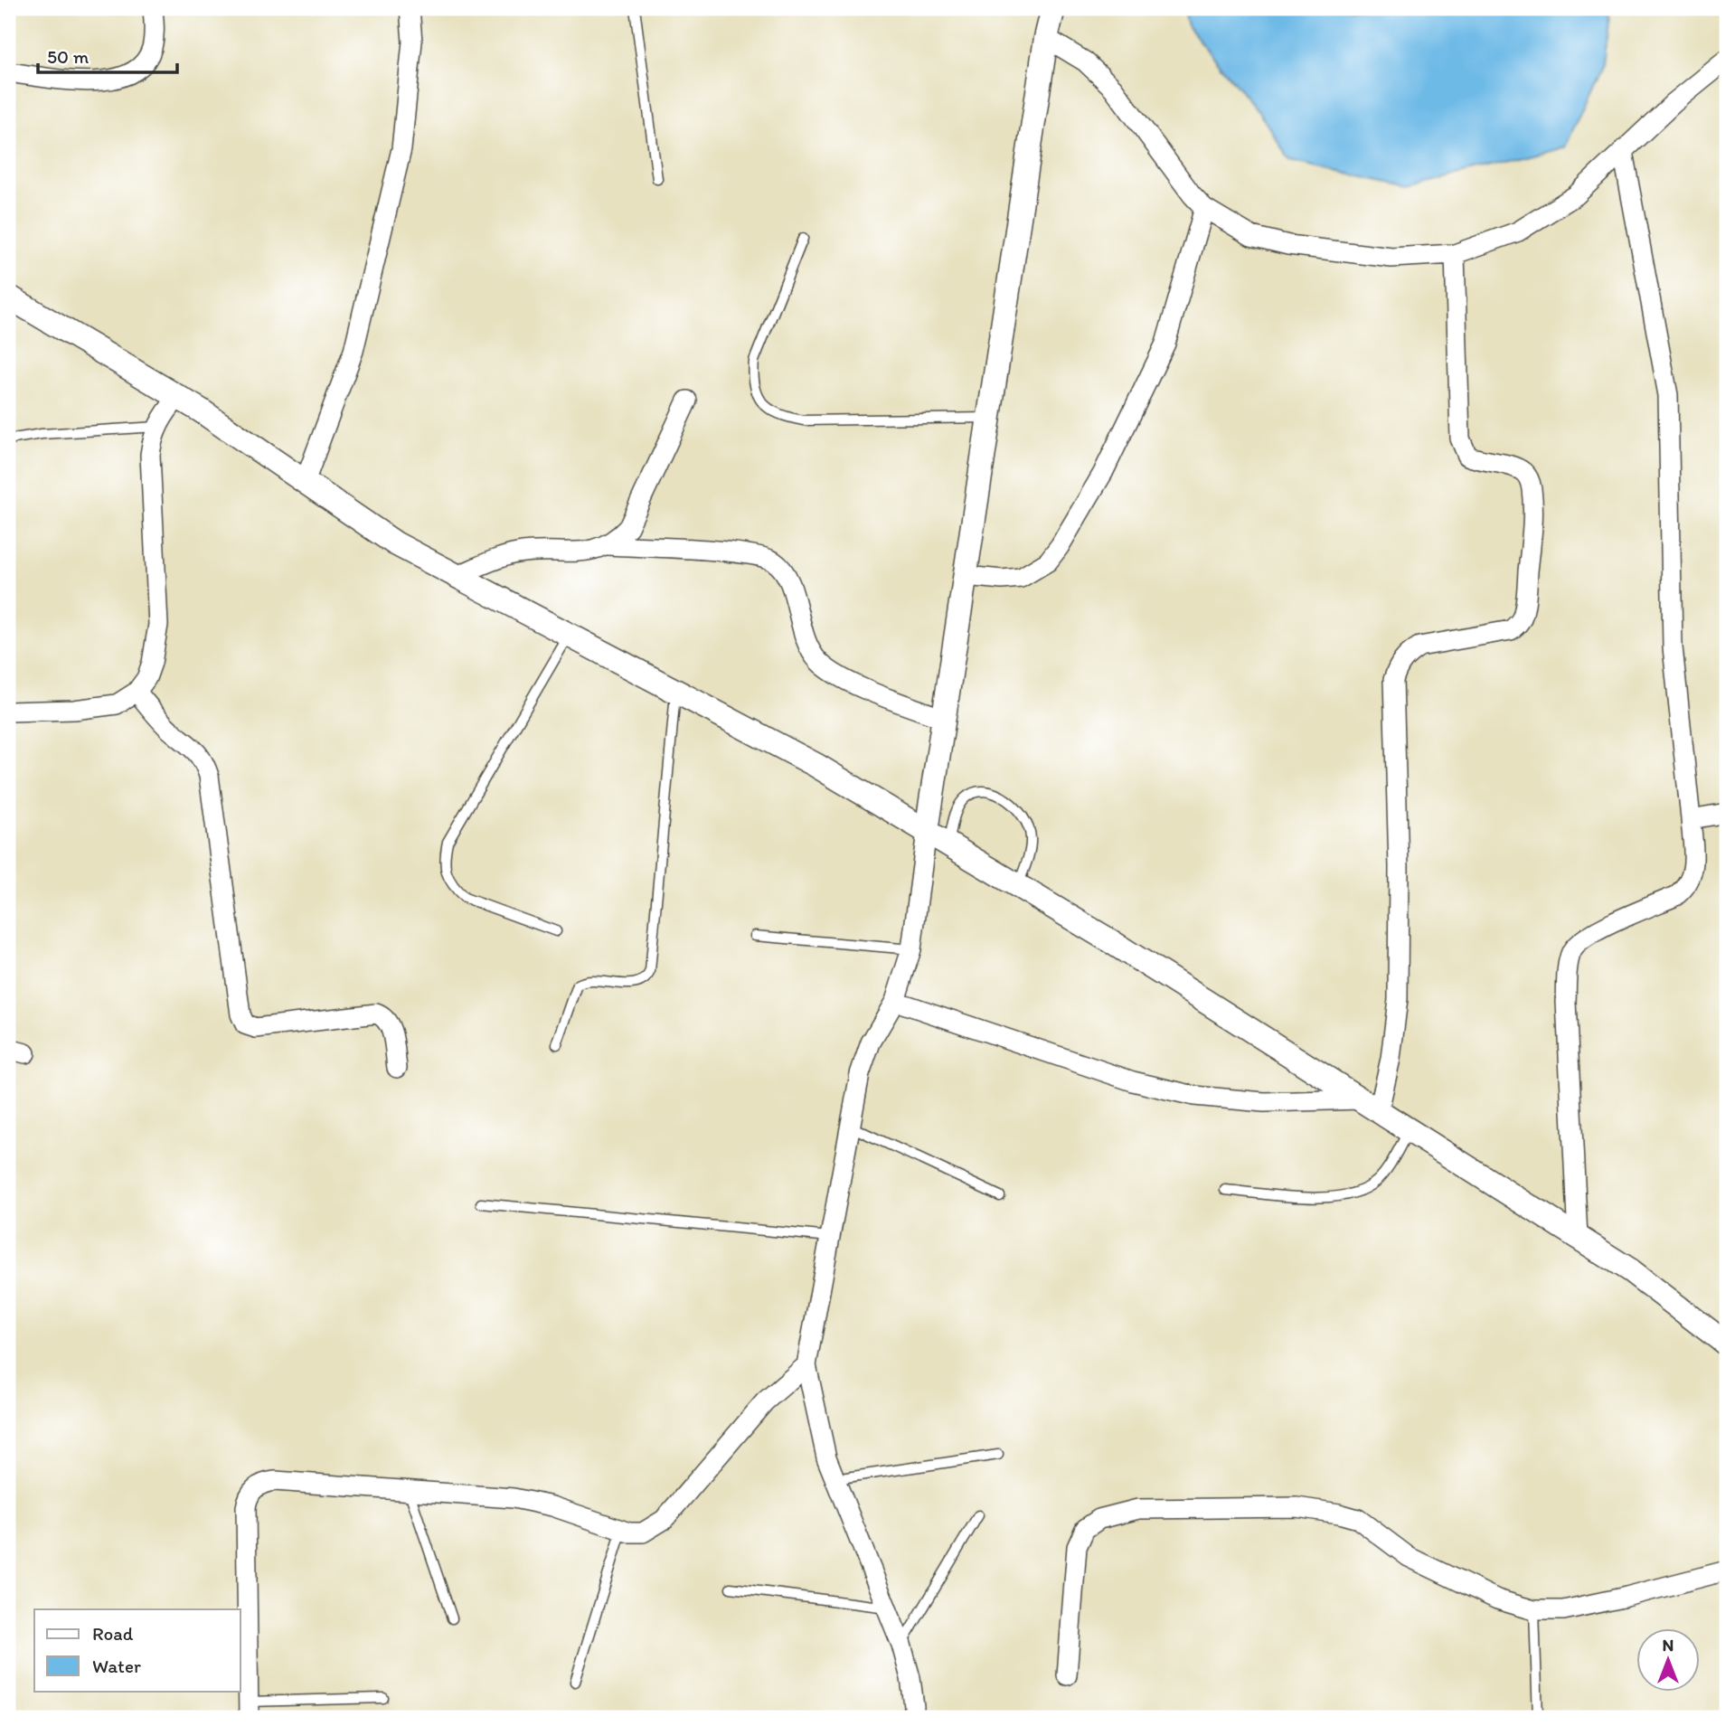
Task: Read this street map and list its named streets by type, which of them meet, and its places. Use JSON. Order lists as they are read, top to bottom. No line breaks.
{"legend":["Road","Water"],"scale_bar":"50 m","north":"top"}
